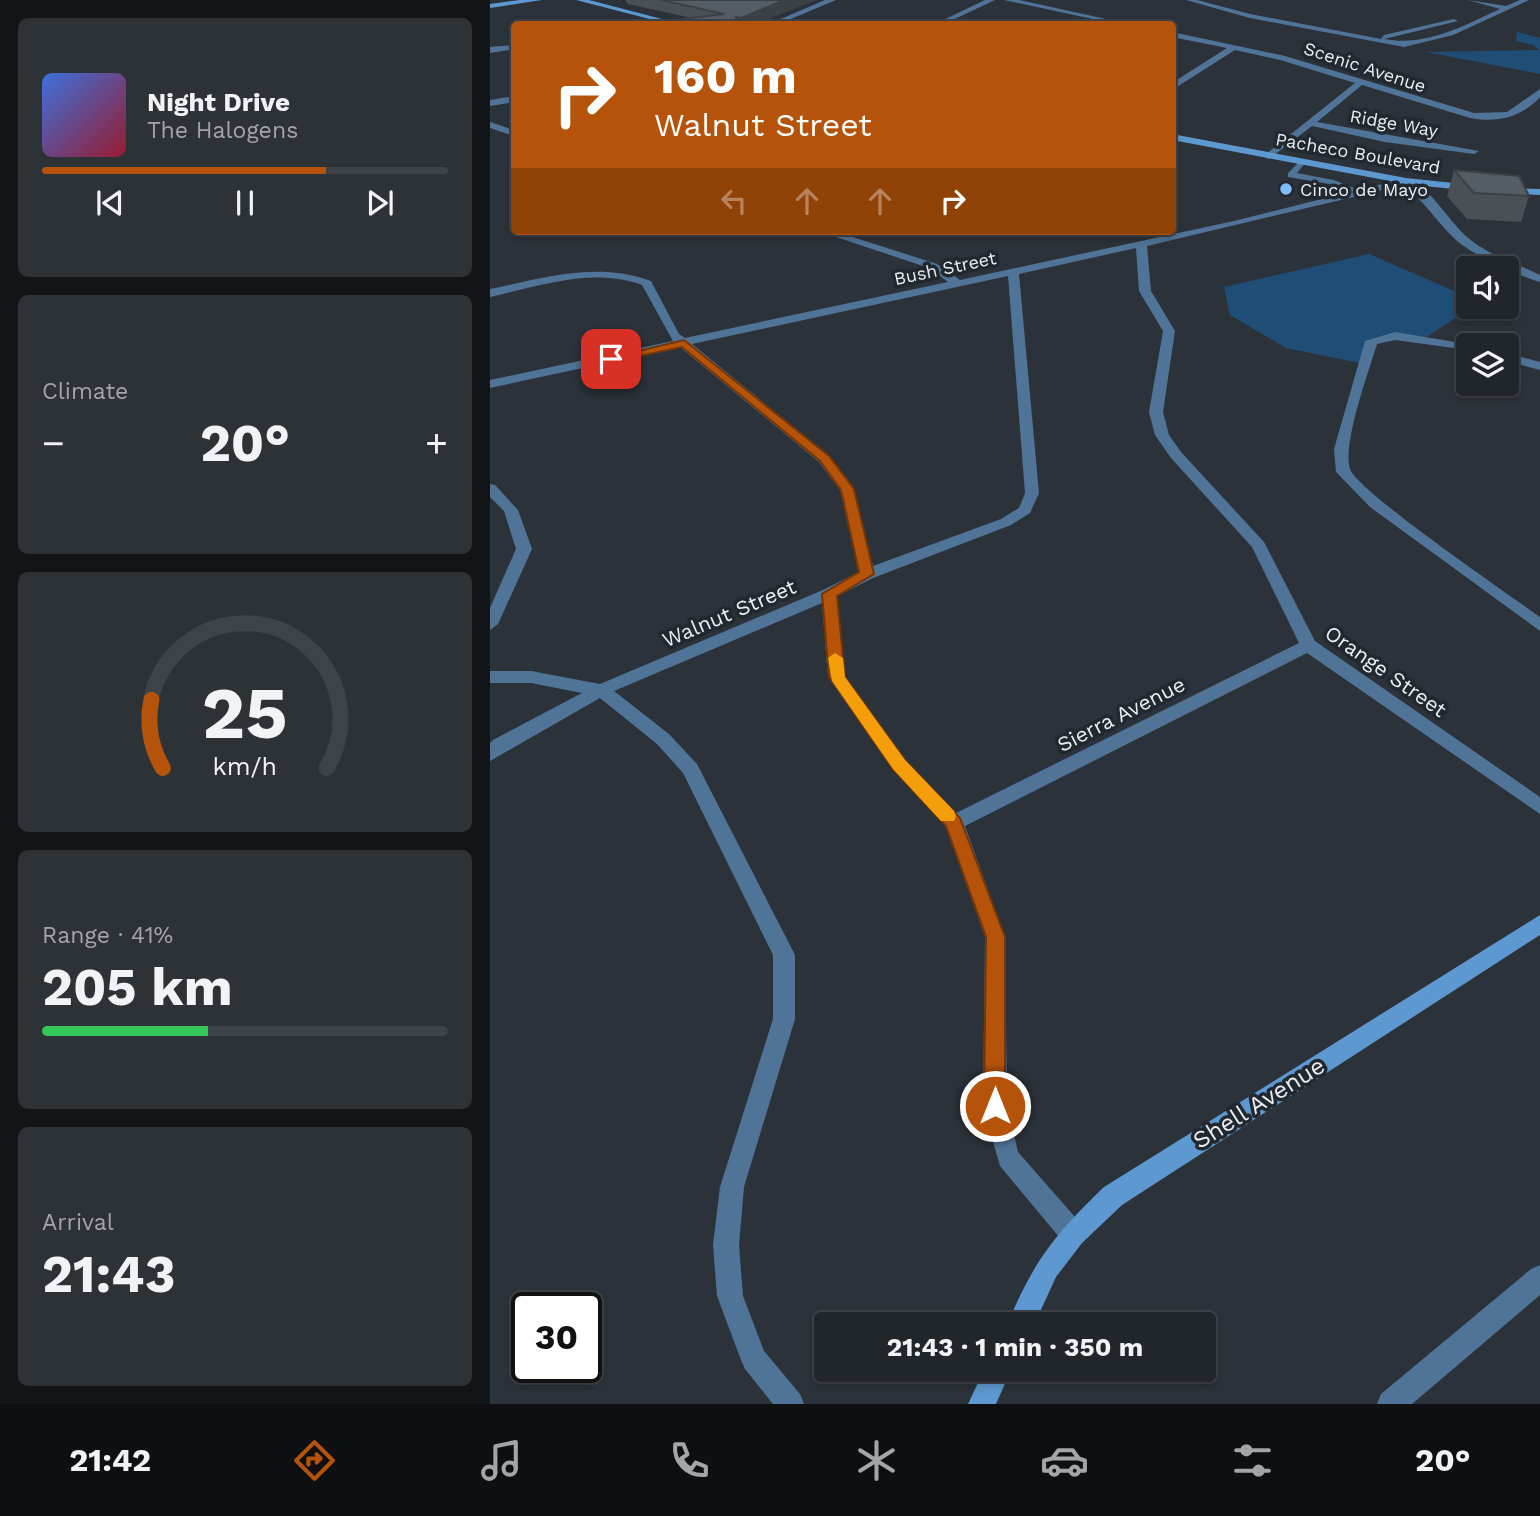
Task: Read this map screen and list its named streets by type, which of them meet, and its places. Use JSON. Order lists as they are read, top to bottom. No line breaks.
{"streets":{"main road":["Pacheco Boulevard","Shell Avenue"],"street":["Scenic Avenue","Ridge Way","Bush Street","Walnut Street","Orange Street","Sierra Avenue"]},"crossings":[["Pacheco Boulevard","Bush Street"],["Bush Street","Walnut Street"],["Bush Street","Orange Street"],["Orange Street","Sierra Avenue"]],"places":["Cinco de Mayo"],"page":{"turn":["160 m","Walnut Street"],"song":["Night Drive","The Halogens"],"tile":["Climate",["Range · 41%","205 km"],["Arrival","21:43"]],"heat":["−","20°","+"],"limit":"30","trip":"21:43 · 1 min · 350 m","tabs":["21:42","20°"],"gauge":["25","km/h"]}}
